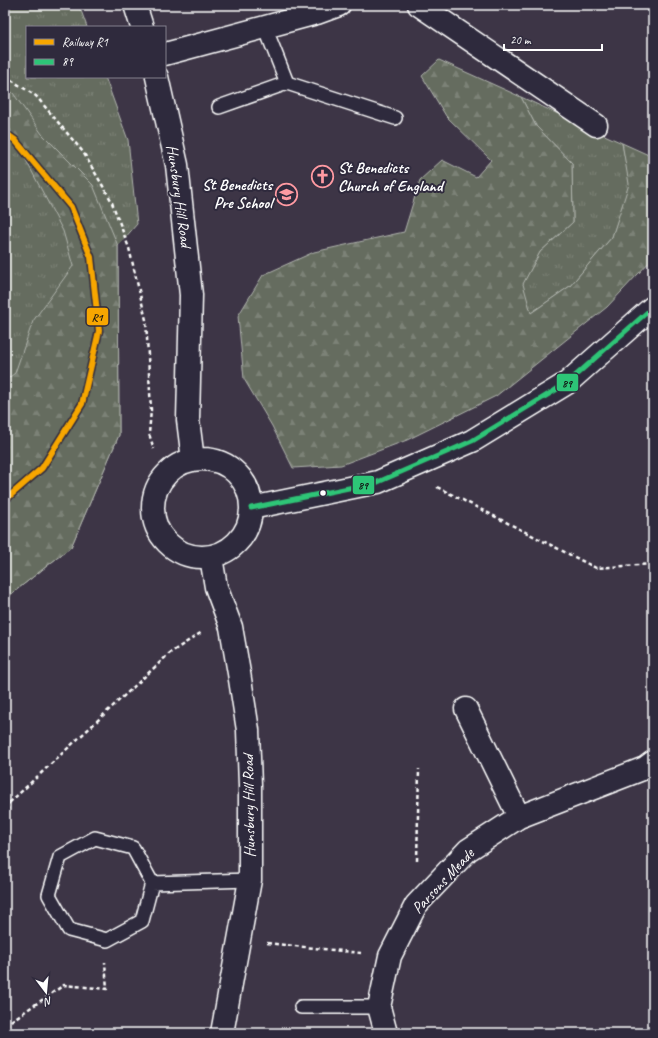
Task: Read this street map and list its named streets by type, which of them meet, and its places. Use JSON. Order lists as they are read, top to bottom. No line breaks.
{"streets":{"street":["Hunsbury Hill Road","Parsons Meade"]},"places":{"church":["St Benedicts Church of England"],"school or university":["St Benedicts Pre School"]},"lines":["rail line R1","transit line 89"],"legend":["Railway R1","89"],"scale_bar":"20 m","north":"bottom"}
